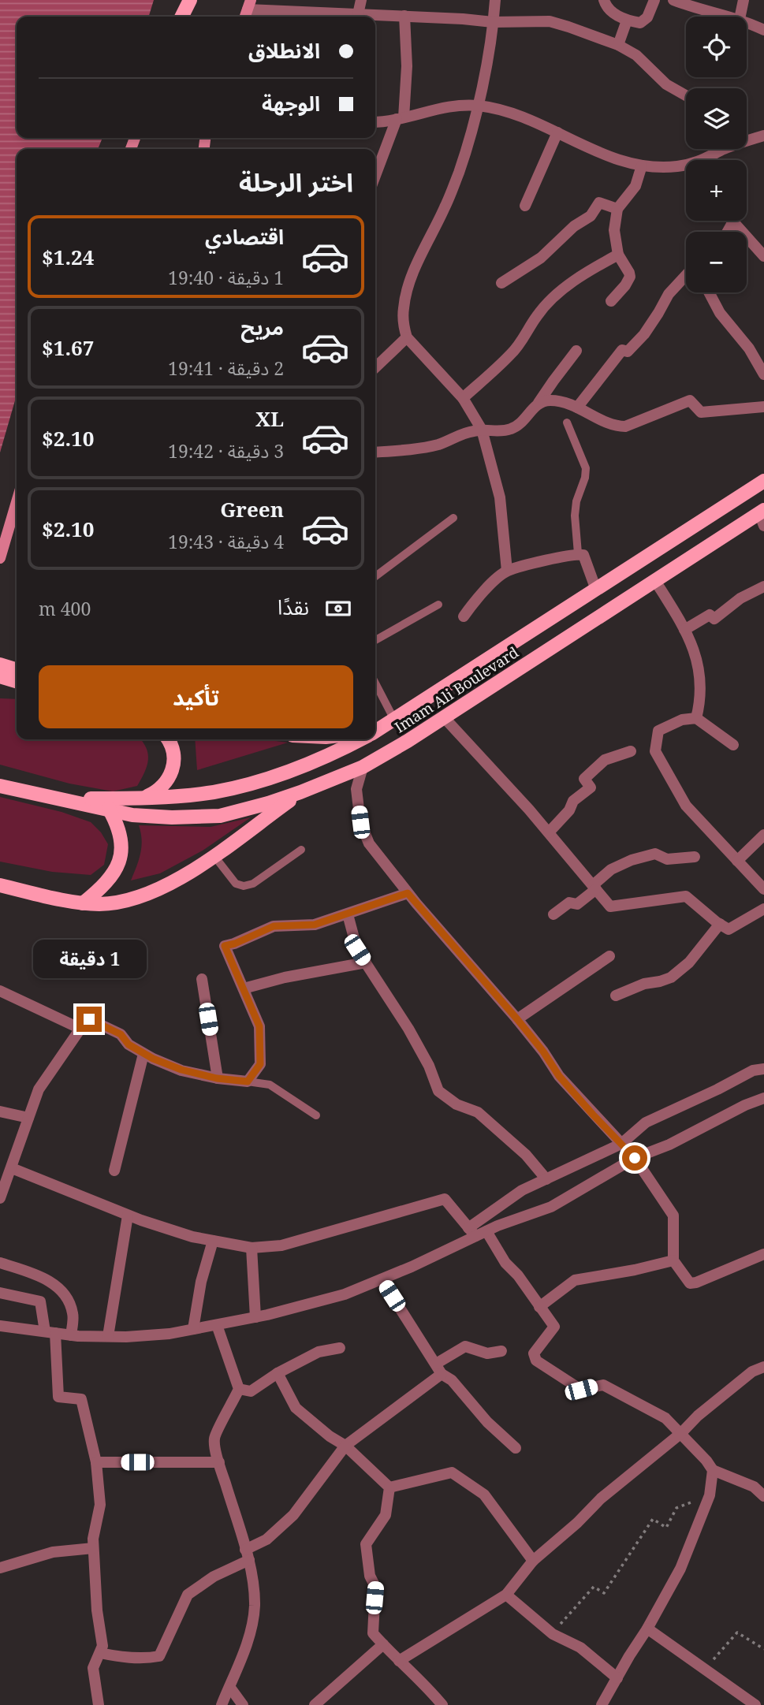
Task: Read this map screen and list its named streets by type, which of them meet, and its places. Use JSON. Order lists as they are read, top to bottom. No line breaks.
{"streets":{"main road":["Imam Ali Boulevard"]},"page":{"map_buttons":["+","−"],"banner":["الانطلاق","الوجهة"],"heading":"اختر الرحلة","list":[{"name":"اقتصادي","note":"1 دقيقة · 19:40","value":"$1.24"},{"name":"مريح","note":"2 دقيقة · 19:41","value":"$1.67"},{"name":"XL","note":"3 دقيقة · 19:42","value":"$2.10"},{"name":"Green","note":"4 دقيقة · 19:43","value":"$2.10"}],"pay":["نقدًا","400 m"],"buttons":"تأكيد","bubble":"1 دقيقة"}}
